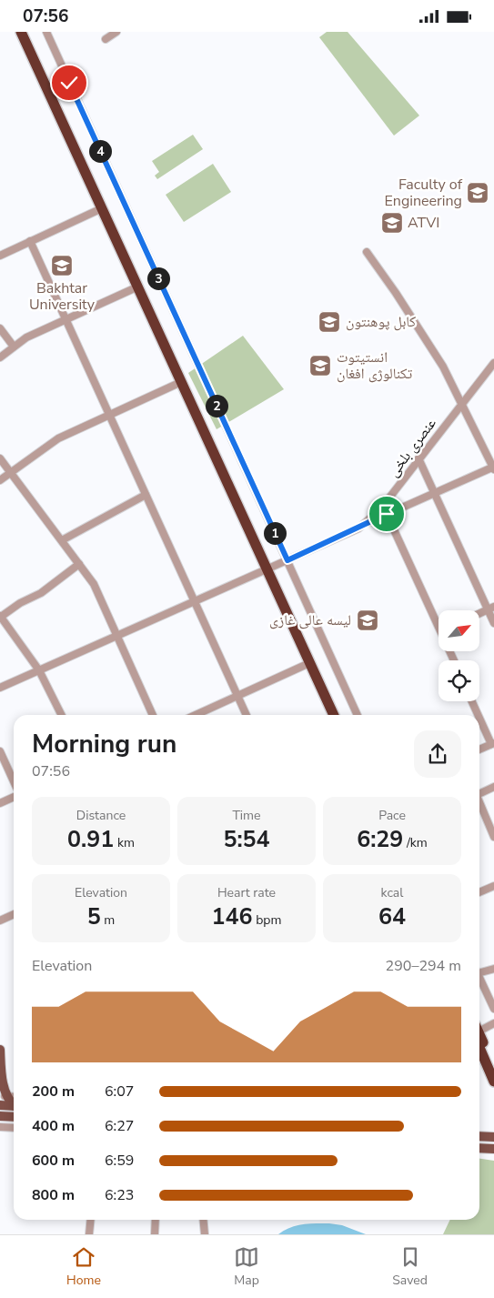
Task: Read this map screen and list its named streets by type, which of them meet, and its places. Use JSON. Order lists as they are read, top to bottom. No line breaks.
{"streets":{"street":["عنصری بلخی"]},"places":{"school or university":["Faculty of Engineering","ATVI","Bakhtar University","کابل پوهنتون","انستیتوت تکنالوژی افغان","لیسه عالی غازی"]},"north":"top right","page":{"status":"07:56","pins":["4","3","2","1"],"heading":["Morning run","07:56"],"stats":[["Distance","0.91 km"],["Time","5:54"],["Pace","6:29 /km"],["Elevation","5 m"],["Heart rate","146 bpm"],["kcal","64"]],"chart":["Elevation","290–294 m"],"list":[{"name":"200 m","note":"6:07"},{"name":"400 m","note":"6:27"},{"name":"600 m","note":"6:59"},{"name":"800 m","note":"6:23"}],"tabs":["Home","Map","Saved"]}}
